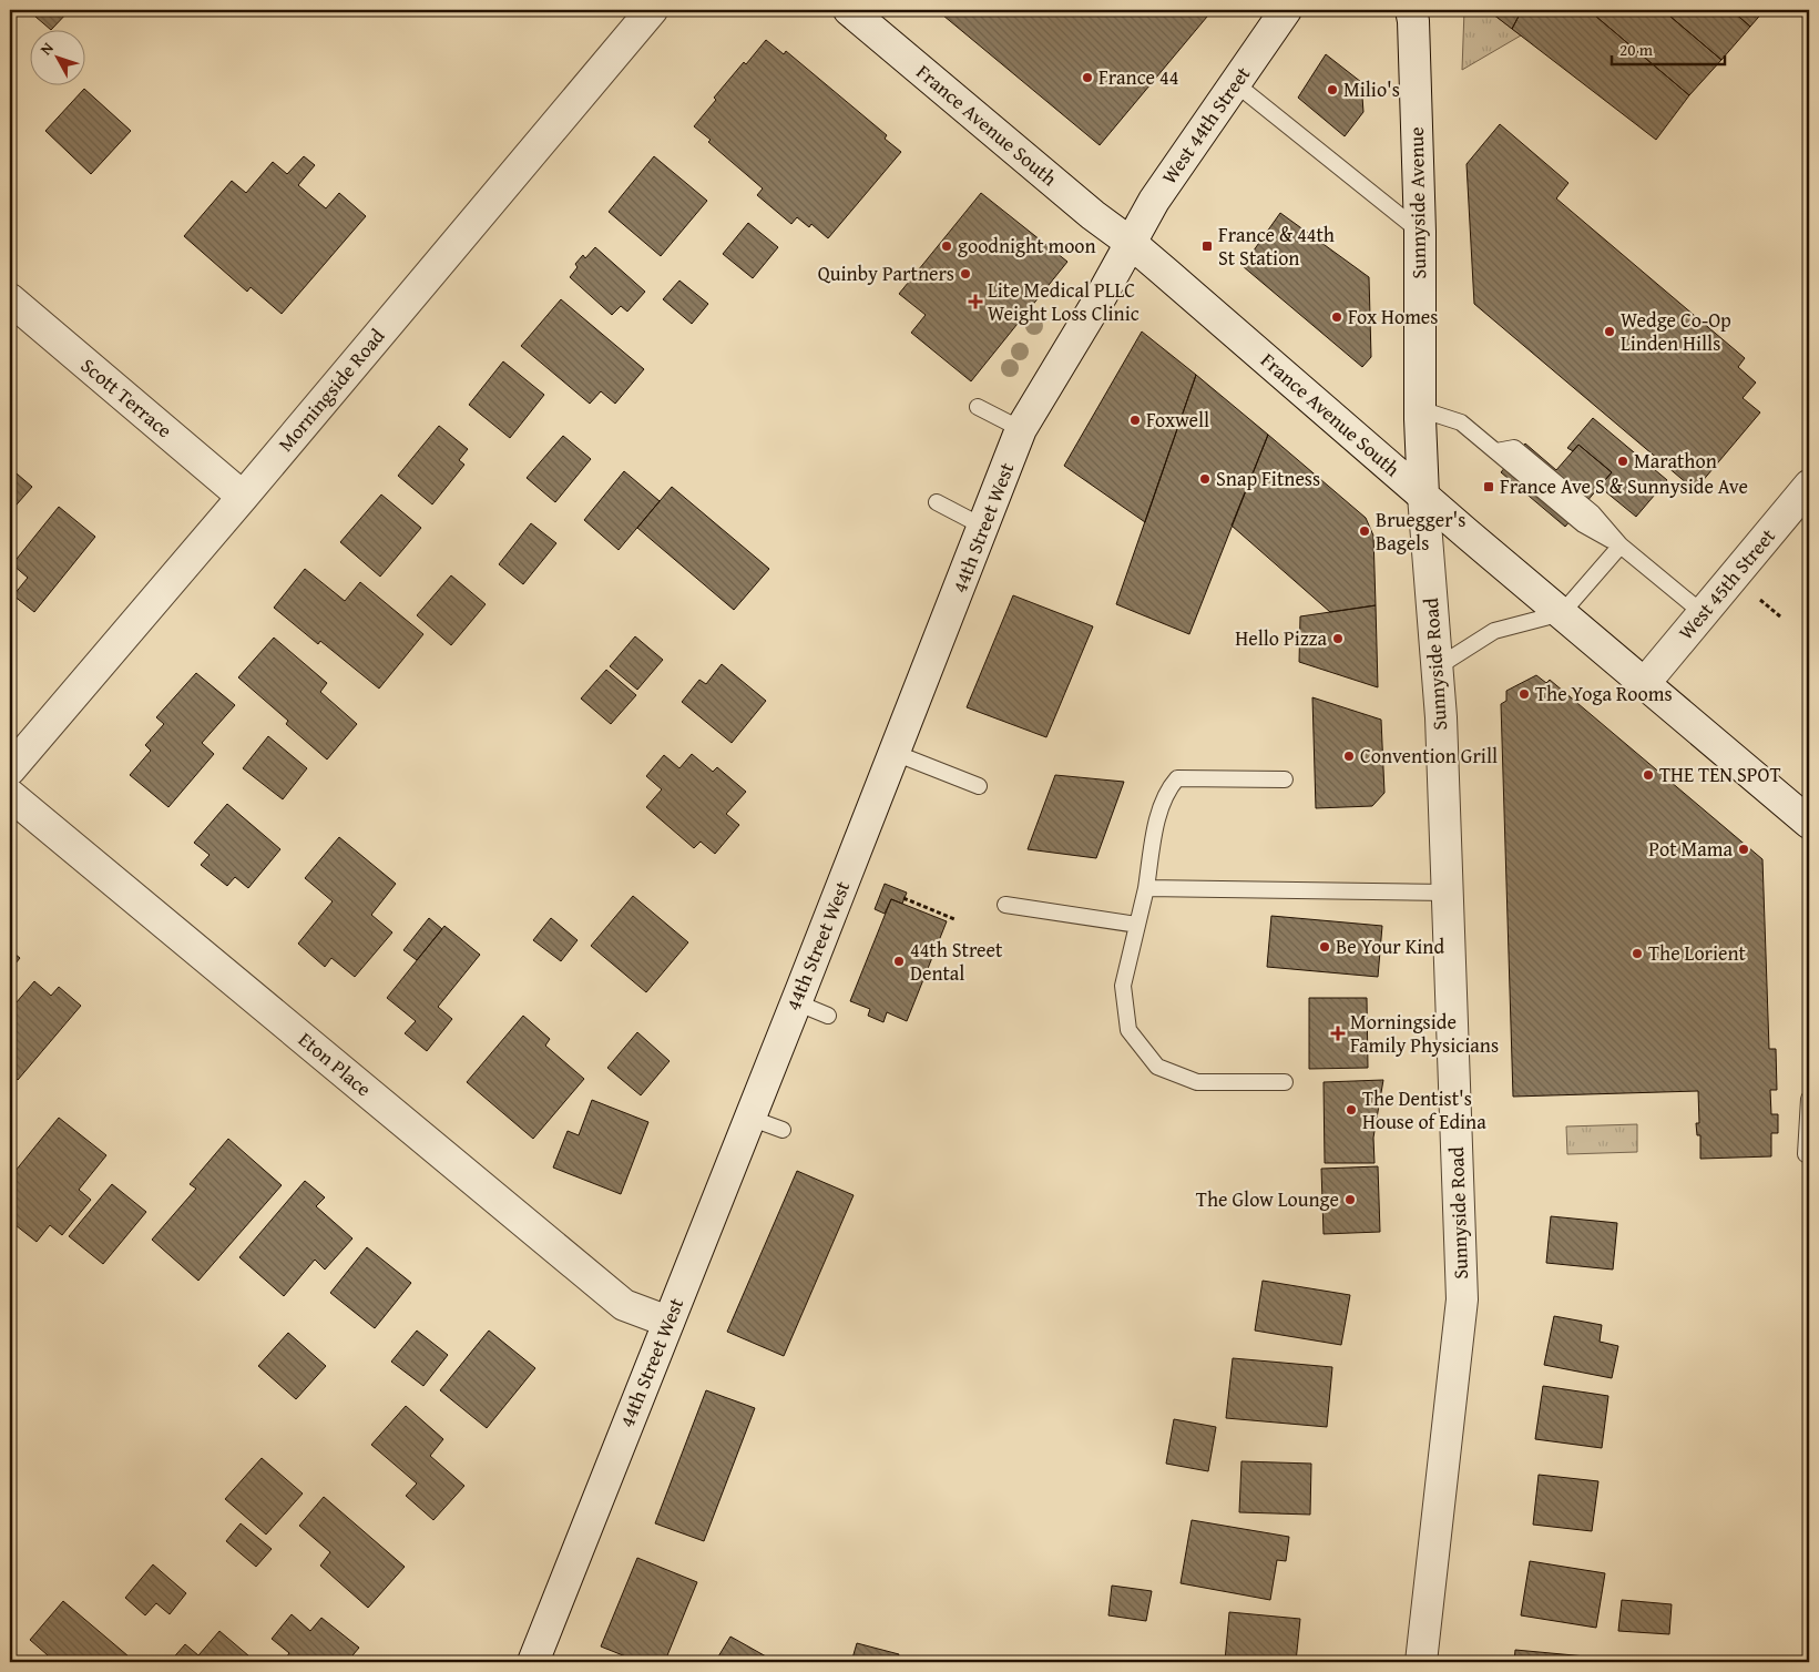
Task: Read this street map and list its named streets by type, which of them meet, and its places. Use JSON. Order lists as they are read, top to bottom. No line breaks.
{"streets":{"street":["France Avenue South","West 44th Street","Sunnyside Avenue","Morningside Road","Scott Terrace","44th Street West","West 45th Street","Sunnyside Road","Eton Place"]},"crossings":[["France Avenue South","West 44th Street"],["France Avenue South","Sunnyside Avenue"],["France Avenue South","44th Street West"],["France Avenue South","West 45th Street"],["France Avenue South","Sunnyside Road"],["West 44th Street","44th Street West"],["Sunnyside Avenue","Sunnyside Road"],["Morningside Road","Scott Terrace"],["44th Street West","Eton Place"]],"places":{"other":["France 44","Milio's","goodnight moon","Quinby Partners","Fox Homes","Wedge Co-Op Linden Hills","Foxwell","Marathon","Snap Fitness","Bruegger's Bagels","Hello Pizza","The Yoga Rooms","Convention Grill","THE TEN SPOT","Pot Mama","Be Your Kind","The Lorient","44th Street Dental","The Dentist's House of Edina","The Glow Lounge"],"transit":["France & 44th St Station","France Ave S & Sunnyside Ave"],"health":["Lite Medical PLLC Weight Loss Clinic","Morningside Family Physicians"]},"scale_bar":"20 m","north":"top left"}
